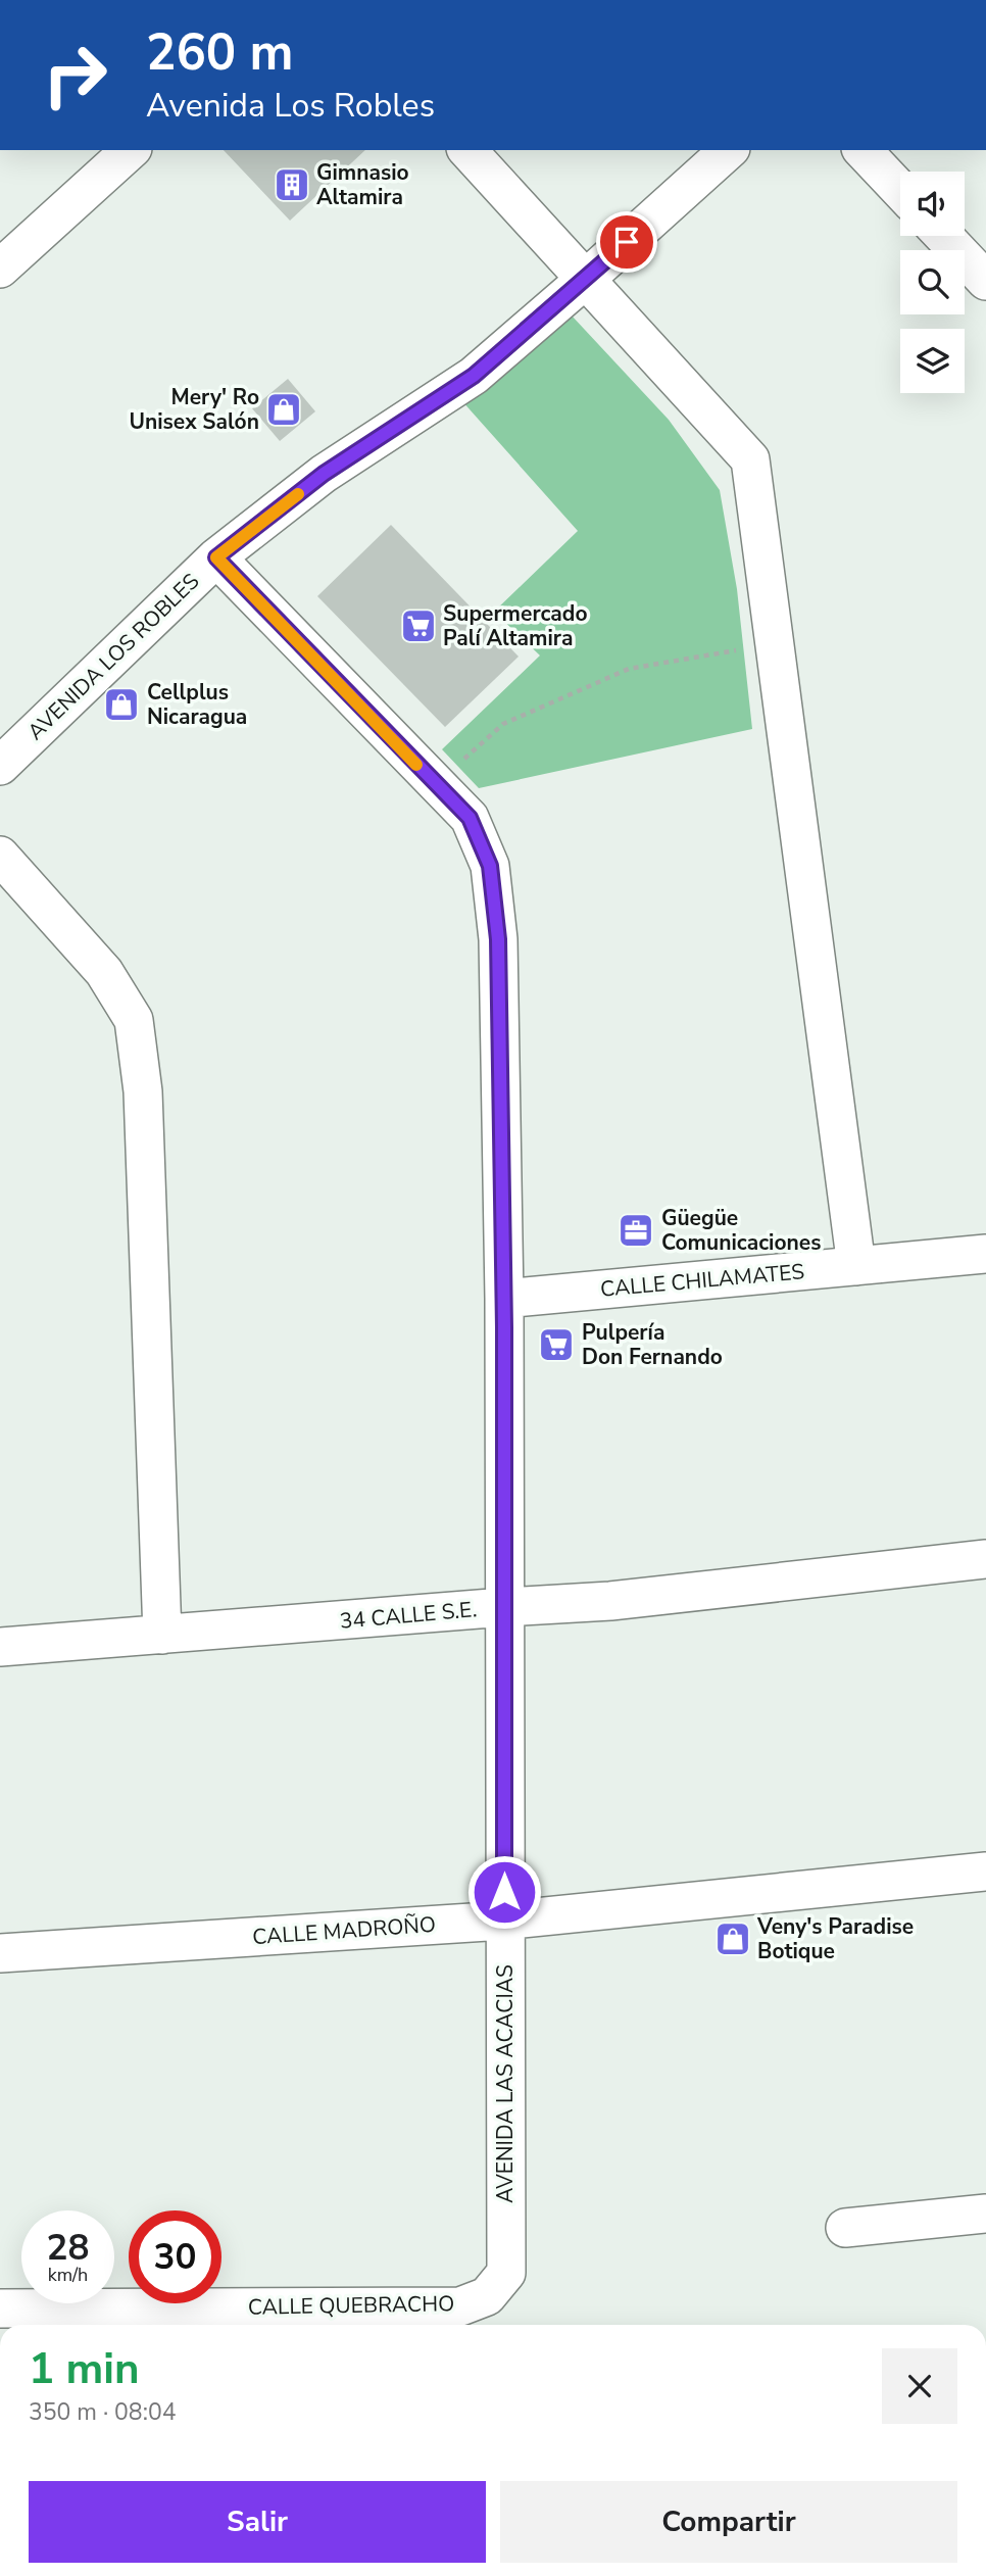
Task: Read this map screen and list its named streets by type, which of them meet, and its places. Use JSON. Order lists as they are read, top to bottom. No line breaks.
{"streets":{"street":["AVENIDA LOS ROBLES","CALLE CHILAMATES","34 CALLE S.E.","CALLE MADROÑO","AVENIDA LAS ACACIAS","CALLE QUEBRACHO"]},"crossings":[["AVENIDA LOS ROBLES","AVENIDA LAS ACACIAS"],["CALLE CHILAMATES","AVENIDA LAS ACACIAS"],["34 CALLE S.E.","AVENIDA LAS ACACIAS"],["CALLE MADROÑO","AVENIDA LAS ACACIAS"],["AVENIDA LAS ACACIAS","CALLE QUEBRACHO"]],"places":{"building":["Gimnasio Altamira"],"shop":["Mery' Ro Unisex Salón","Cellplus Nicaragua","Veny's Paradise Botique"],"supermarket":["Supermercado Palí Altamira","Pulpería Don Fernando"],"office":["Güegüe Comunicaciones"]},"page":{"turn":["260 m","Avenida Los Robles"],"speed":"28 km/h","limit":"30","heading":["1 min","350 m · 08:04"],"buttons":["Salir","Compartir"]}}
